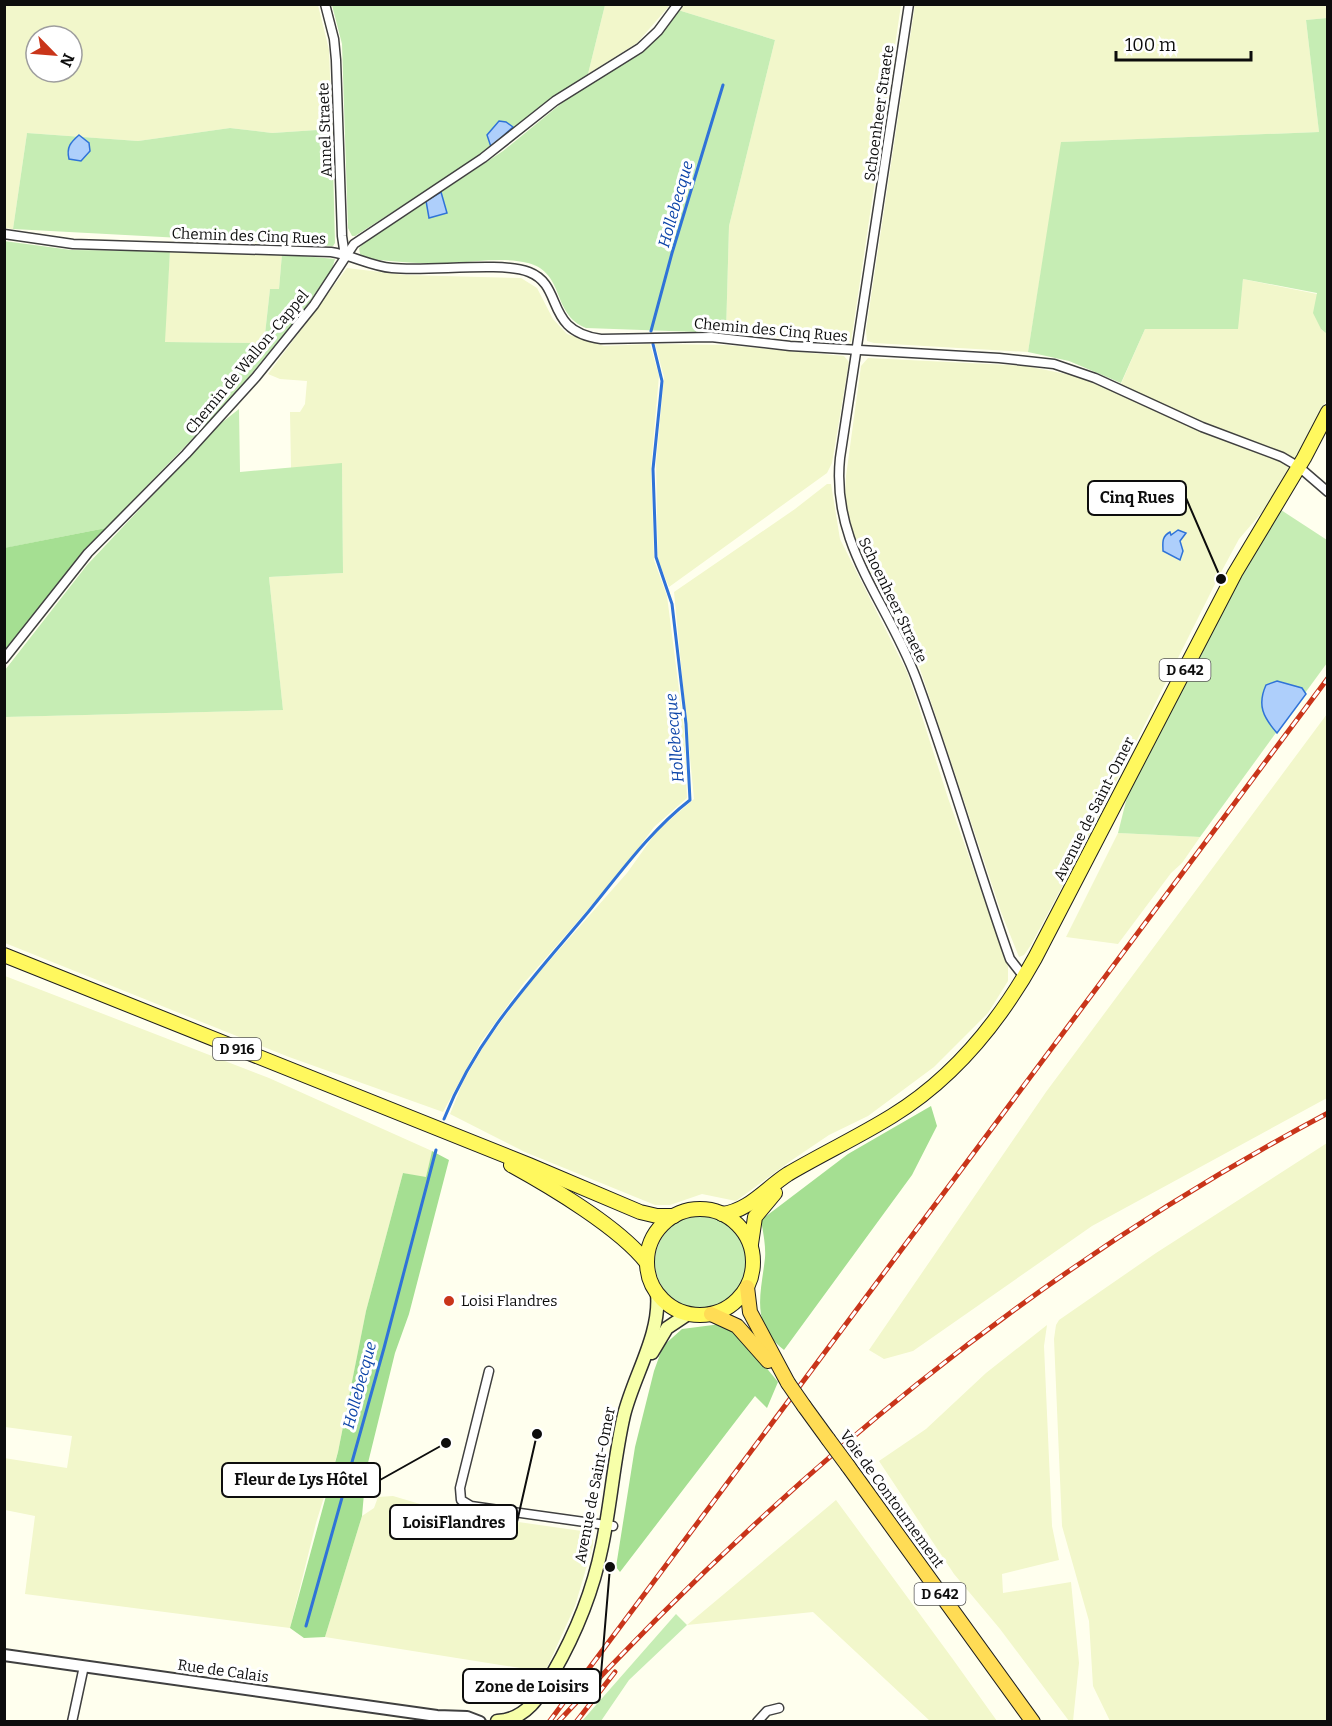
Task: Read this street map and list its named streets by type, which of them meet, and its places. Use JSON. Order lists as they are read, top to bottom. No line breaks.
{"streets":{"highway":["D 642","Voie de Contournement"],"main road":["Avenue de Saint-Omer","D 916"],"street":["Schoenheer Straete","Annel Straete","Chemin des Cinq Rues","Chemin de Wallon-Cappel","Rue de Calais"]},"crossings":[["Schoenheer Straete","Chemin des Cinq Rues"],["Schoenheer Straete","Avenue de Saint-Omer"],["Annel Straete","Chemin des Cinq Rues"],["Annel Straete","Chemin de Wallon-Cappel"],["Chemin des Cinq Rues","Chemin de Wallon-Cappel"],["Chemin des Cinq Rues","Avenue de Saint-Omer"],["Avenue de Saint-Omer","D 916"],["Avenue de Saint-Omer","Voie de Contournement"],["D 916","Voie de Contournement"]],"water":["Hollebecque"],"places":["Cinq Rues","Loisi Flandres","LoisiFlandres","Fleur de Lys Hôtel","Zone de Loisirs"],"scale_bar":"100 m","north":"bottom right"}
